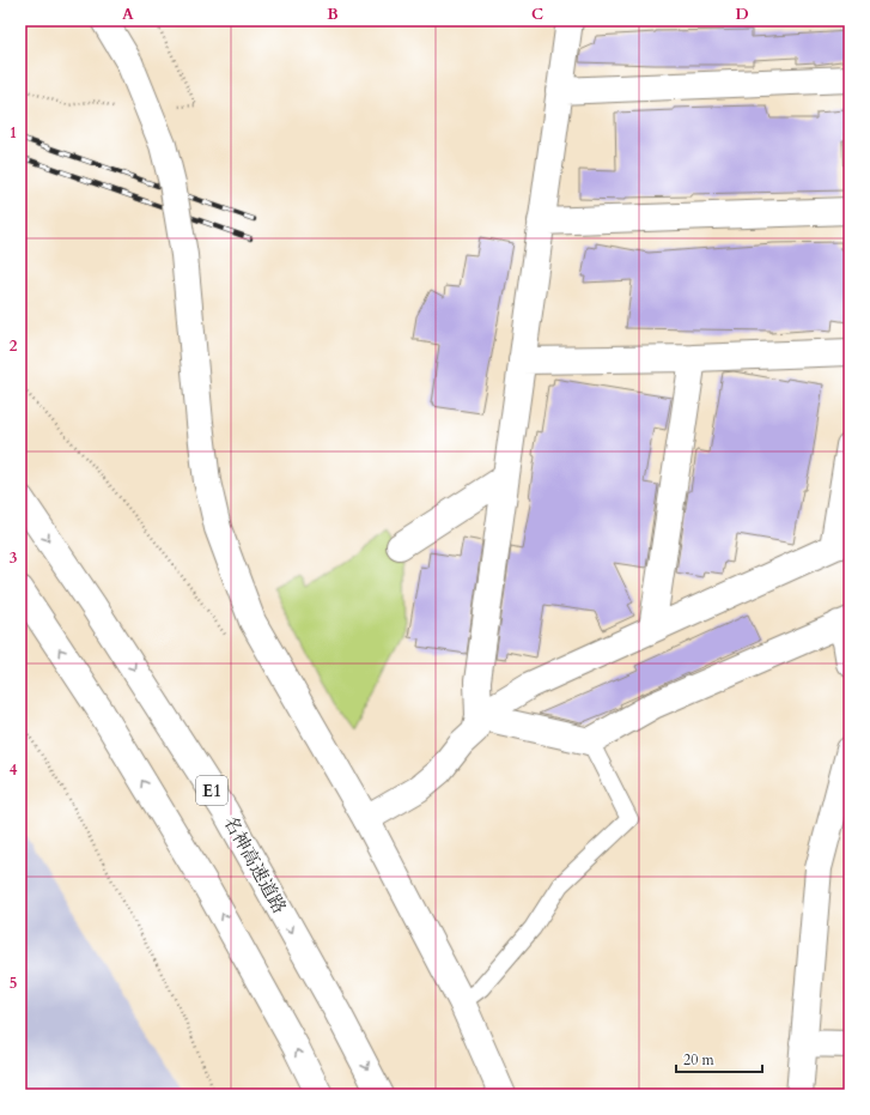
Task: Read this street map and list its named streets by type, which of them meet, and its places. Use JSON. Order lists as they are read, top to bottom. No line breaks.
{"streets":{"main road":["E1","名神高速道路"]},"scale_bar":"20 m","grid":{"columns":["A","B","C","D"],"rows":["1","2","3","4","5"]}}
